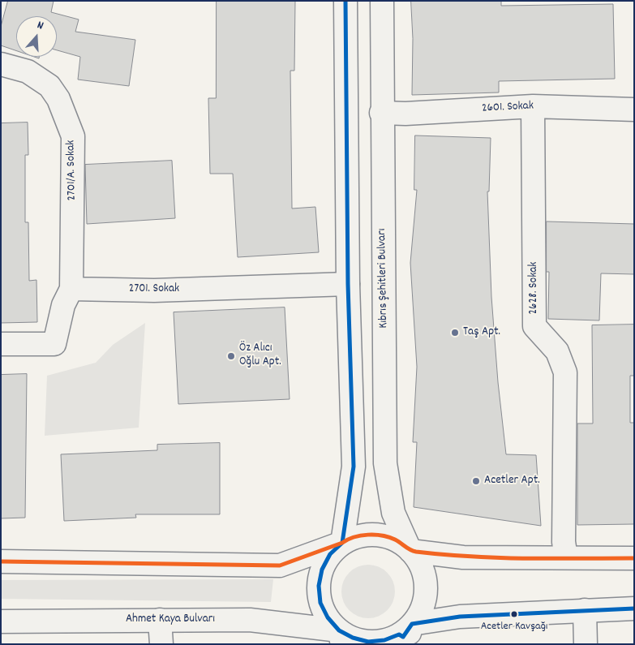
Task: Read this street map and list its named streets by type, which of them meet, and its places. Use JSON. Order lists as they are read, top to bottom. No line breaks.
{"streets":{"main road":["2601. Sokak","2701/A. Sokak","Kıbrıs Şehitleri Bulvarı","2628. Sokak","2701. Sokak","Ahmet Kaya Bulvarı"]},"crossings":[["2601. Sokak","Kıbrıs Şehitleri Bulvarı"],["2601. Sokak","2628. Sokak"],["2701/A. Sokak","2701. Sokak"],["Kıbrıs Şehitleri Bulvarı","Ahmet Kaya Bulvarı"]],"places":["Taş Apt.","Öz Alıcı Oğlu Apt.","Acetler Apt.","Acetler Kavşağı"],"north":"top"}
